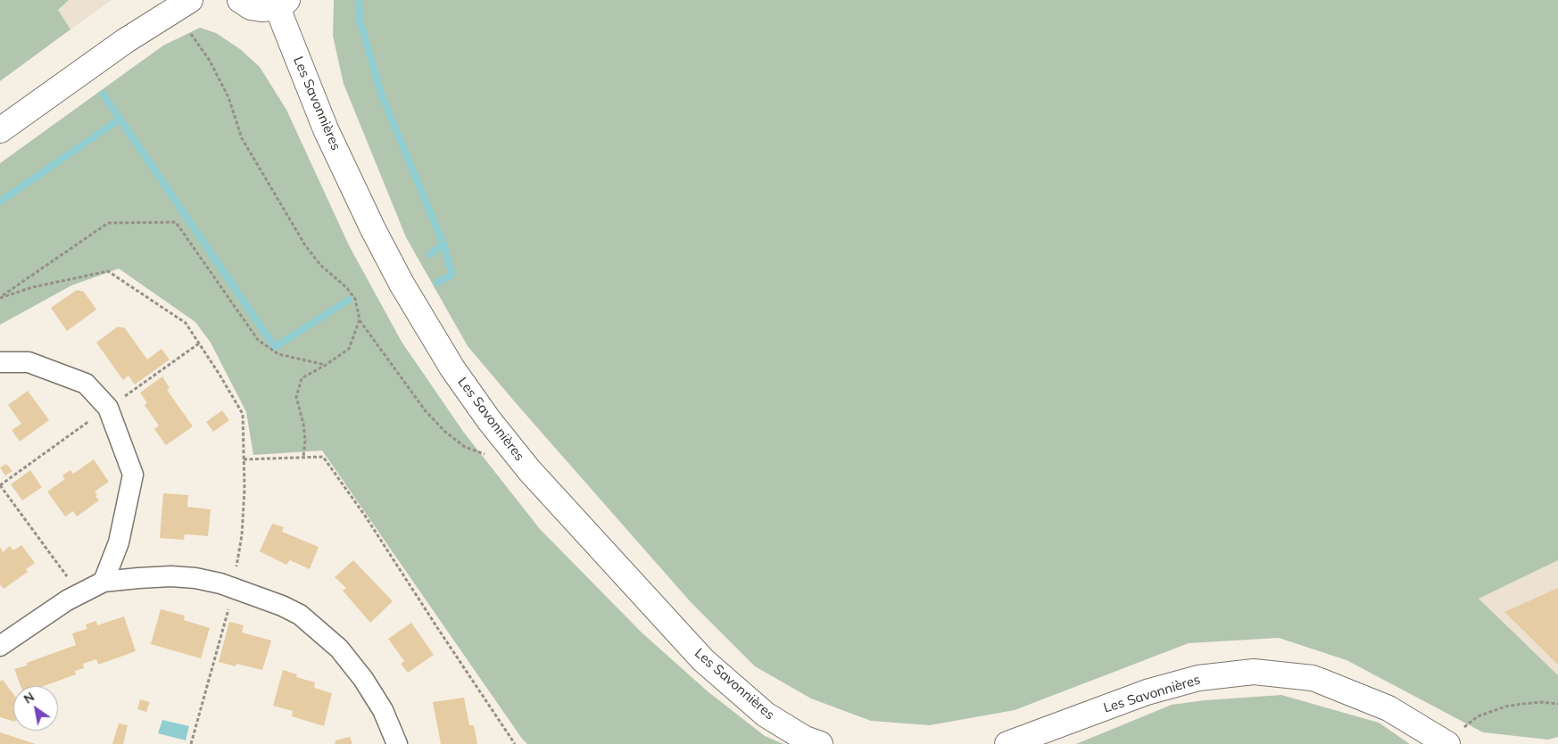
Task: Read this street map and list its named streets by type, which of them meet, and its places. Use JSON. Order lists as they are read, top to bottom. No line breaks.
{"streets":{"street":["Les Savonnières"]},"north":"top left"}
